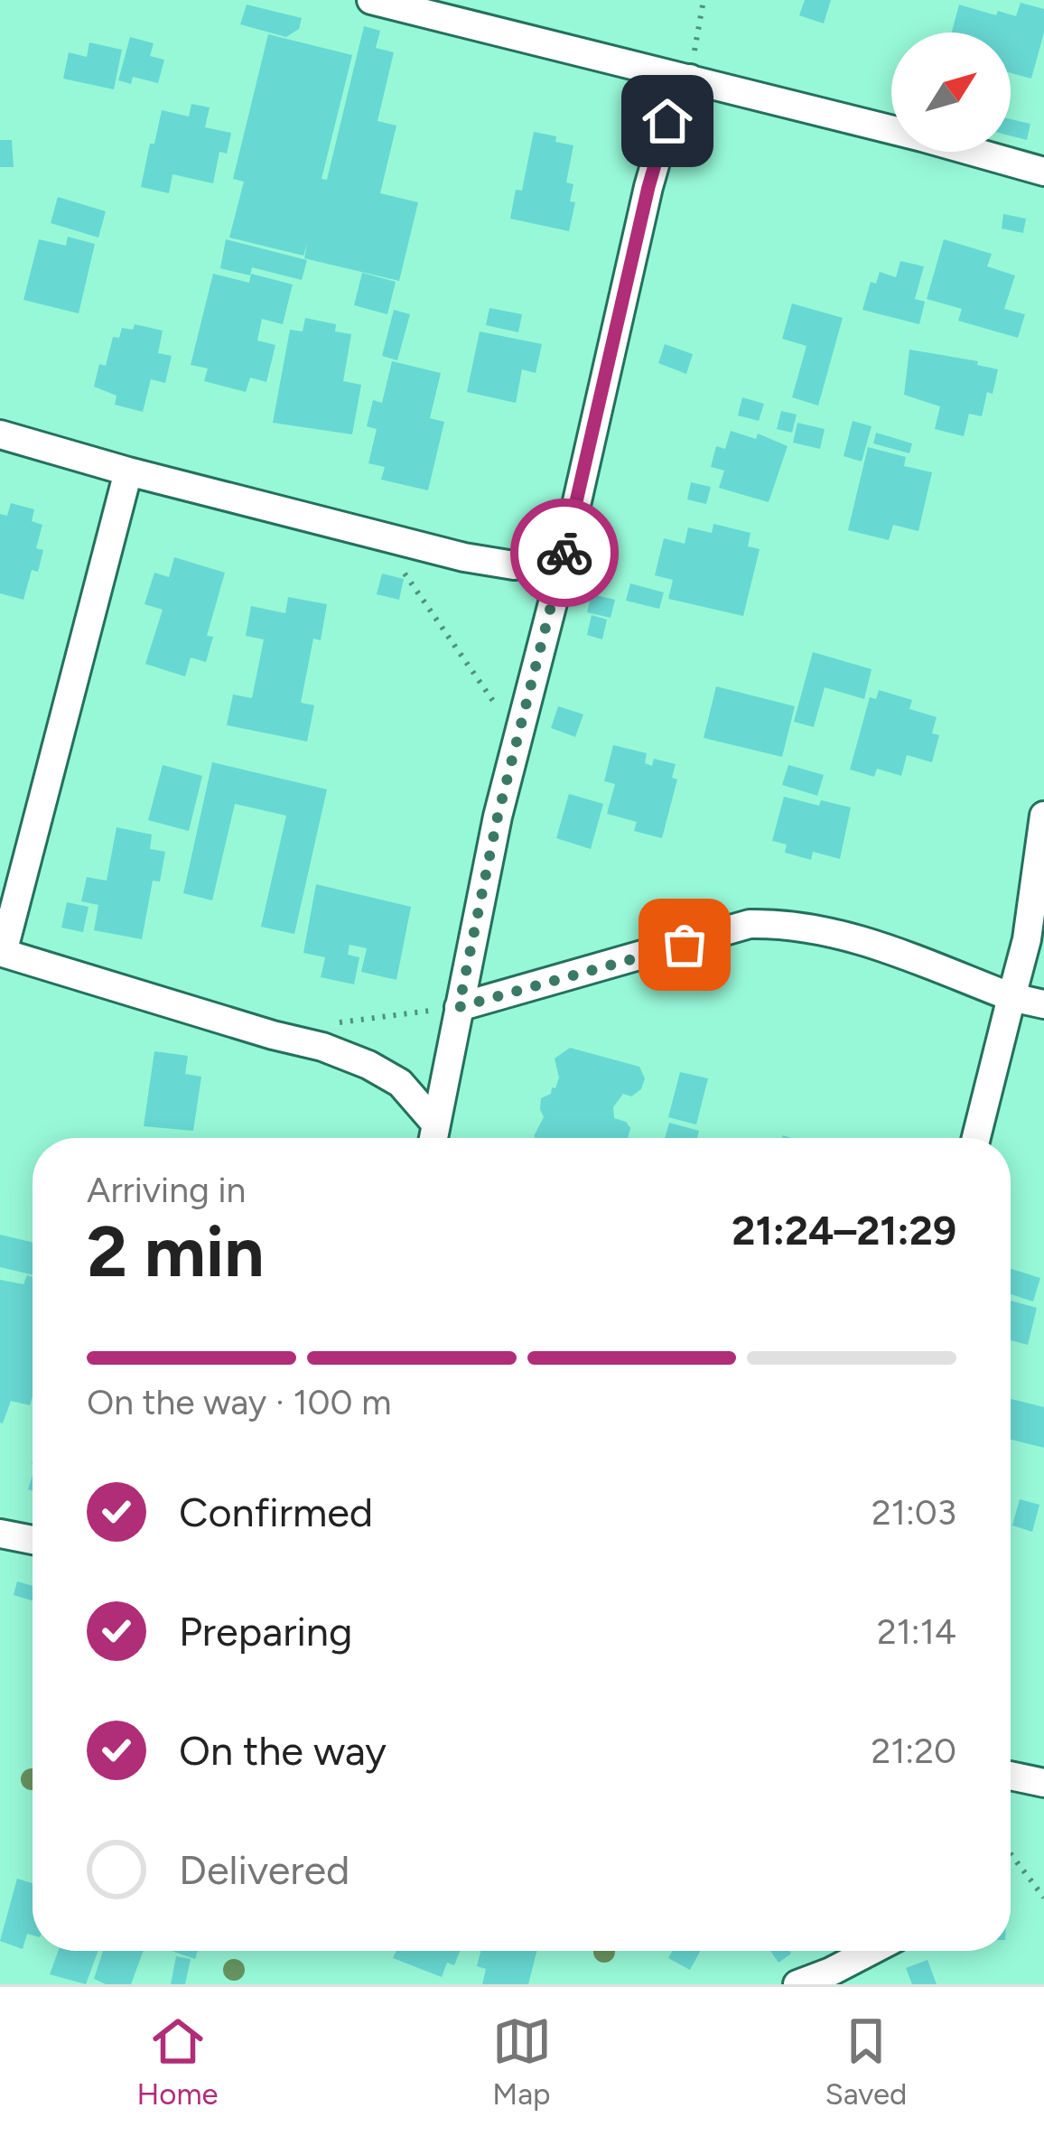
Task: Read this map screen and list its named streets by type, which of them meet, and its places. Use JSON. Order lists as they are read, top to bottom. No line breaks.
{"north":"top right","page":{"heading":["2 min","Arriving in","21:24–21:29"],"bar":"On the way · 100 m","list":[["Confirmed","21:03"],["Preparing","21:14"],["On the way","21:20"],"Delivered"],"tabs":["Home","Map","Saved"]}}
